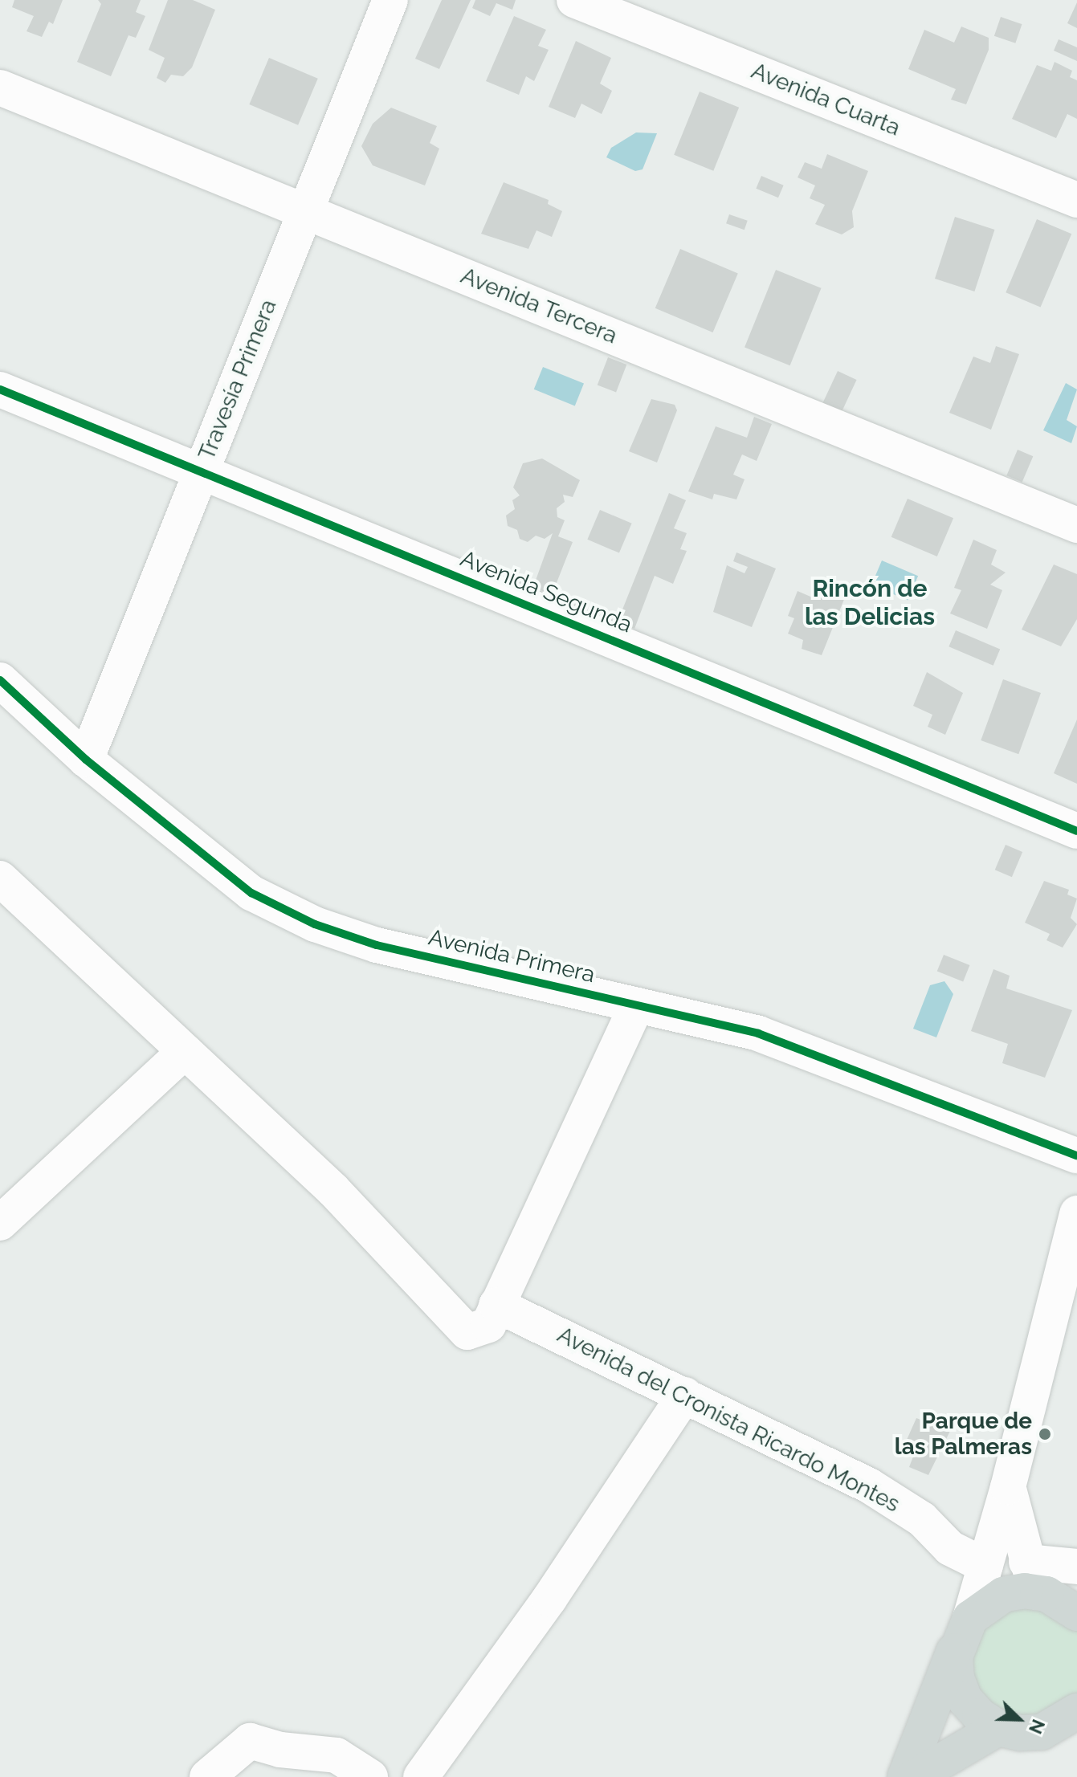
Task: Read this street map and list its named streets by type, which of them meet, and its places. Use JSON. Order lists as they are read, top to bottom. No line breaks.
{"streets":{"street":["Avenida Cuarta","Avenida Tercera","Travesía Primera","Avenida Segunda","Avenida Primera","Avenida del Cronista Ricardo Montes"]},"crossings":[["Avenida Tercera","Travesía Primera"],["Travesía Primera","Avenida Segunda"],["Travesía Primera","Avenida Primera"]],"districts":["Rincón de las Delicias"],"places":["Parque de las Palmeras"],"north":"bottom right"}
